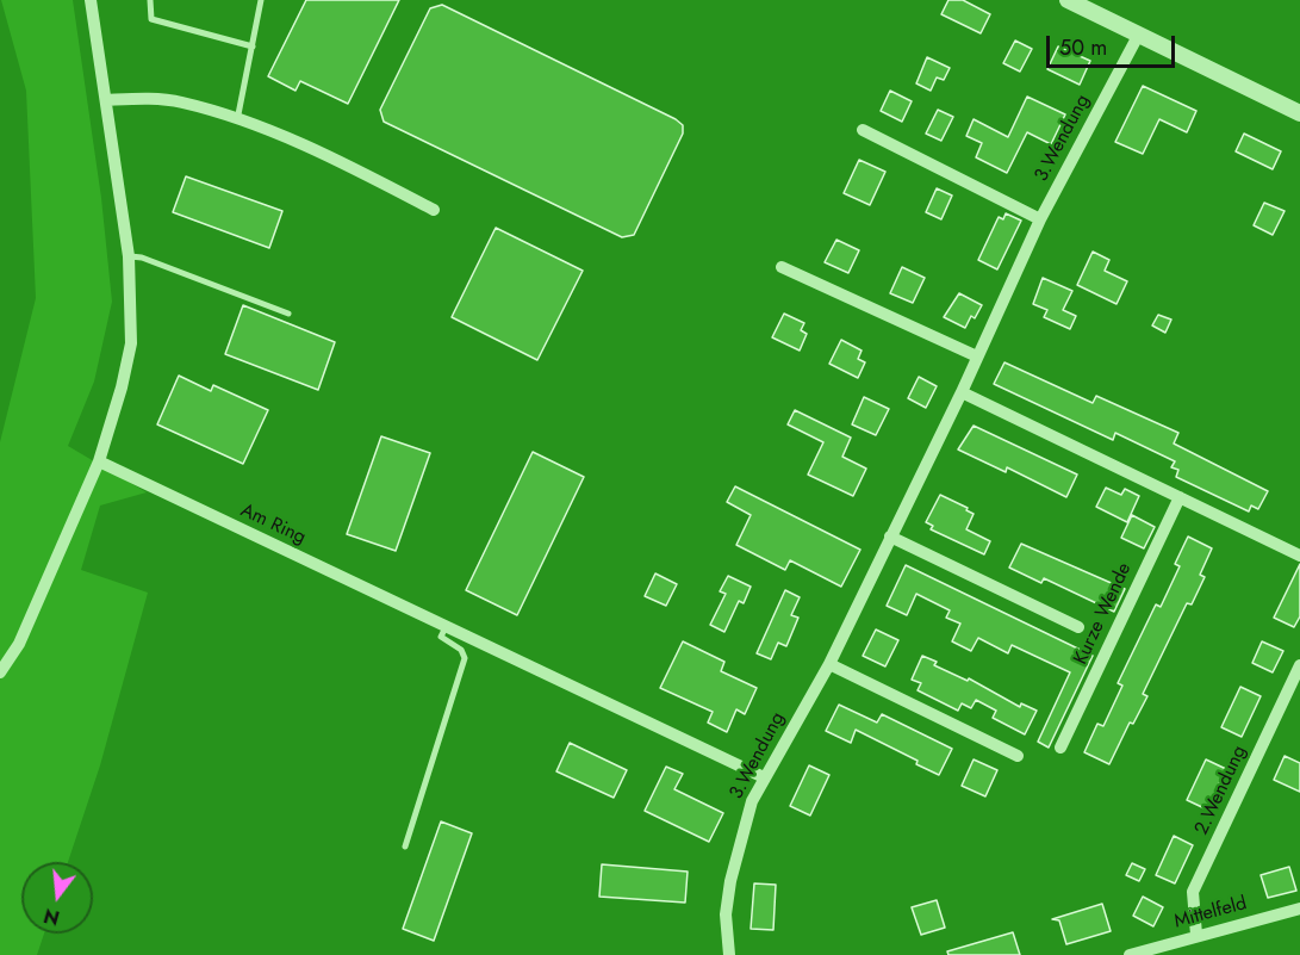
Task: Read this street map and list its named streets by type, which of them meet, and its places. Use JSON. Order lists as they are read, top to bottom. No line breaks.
{"streets":{"street":["3.Wendung","Am Ring","Kurze Wende","2.Wendung","Mittelfeld"]},"crossings":[["3.Wendung","Am Ring"],["2.Wendung","Mittelfeld"]],"scale_bar":"50 m","north":"bottom"}
